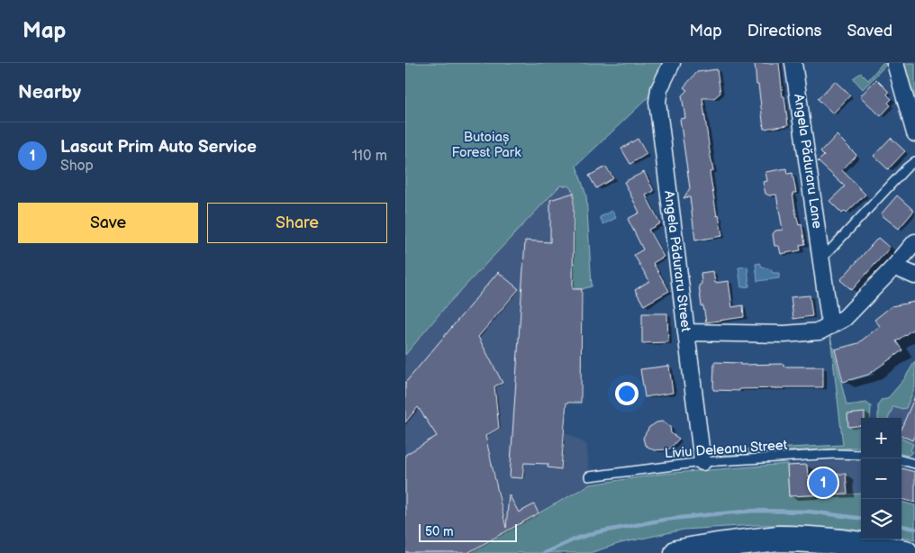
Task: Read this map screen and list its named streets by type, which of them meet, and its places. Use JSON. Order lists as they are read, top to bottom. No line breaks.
{"streets":{"street":["Angela Păduraru Lane","Angela Păduraru Street"],"lane":["Liviu Deleanu Street"]},"crossings":[["Angela Păduraru Street","Liviu Deleanu Street"]],"parks":["Butoiaș Forest Park"],"scale_bar":"50 m","page":{"header":"Map","nav":["Map","Directions","Saved"],"heading":"Nearby","list":[{"mark":"1","name":"Lascut Prim Auto Service","note":"Shop","value":"110 m"}],"buttons":["Save","Share"],"map_buttons":["+","−"],"pins":"1","scale":"50 m"}}
